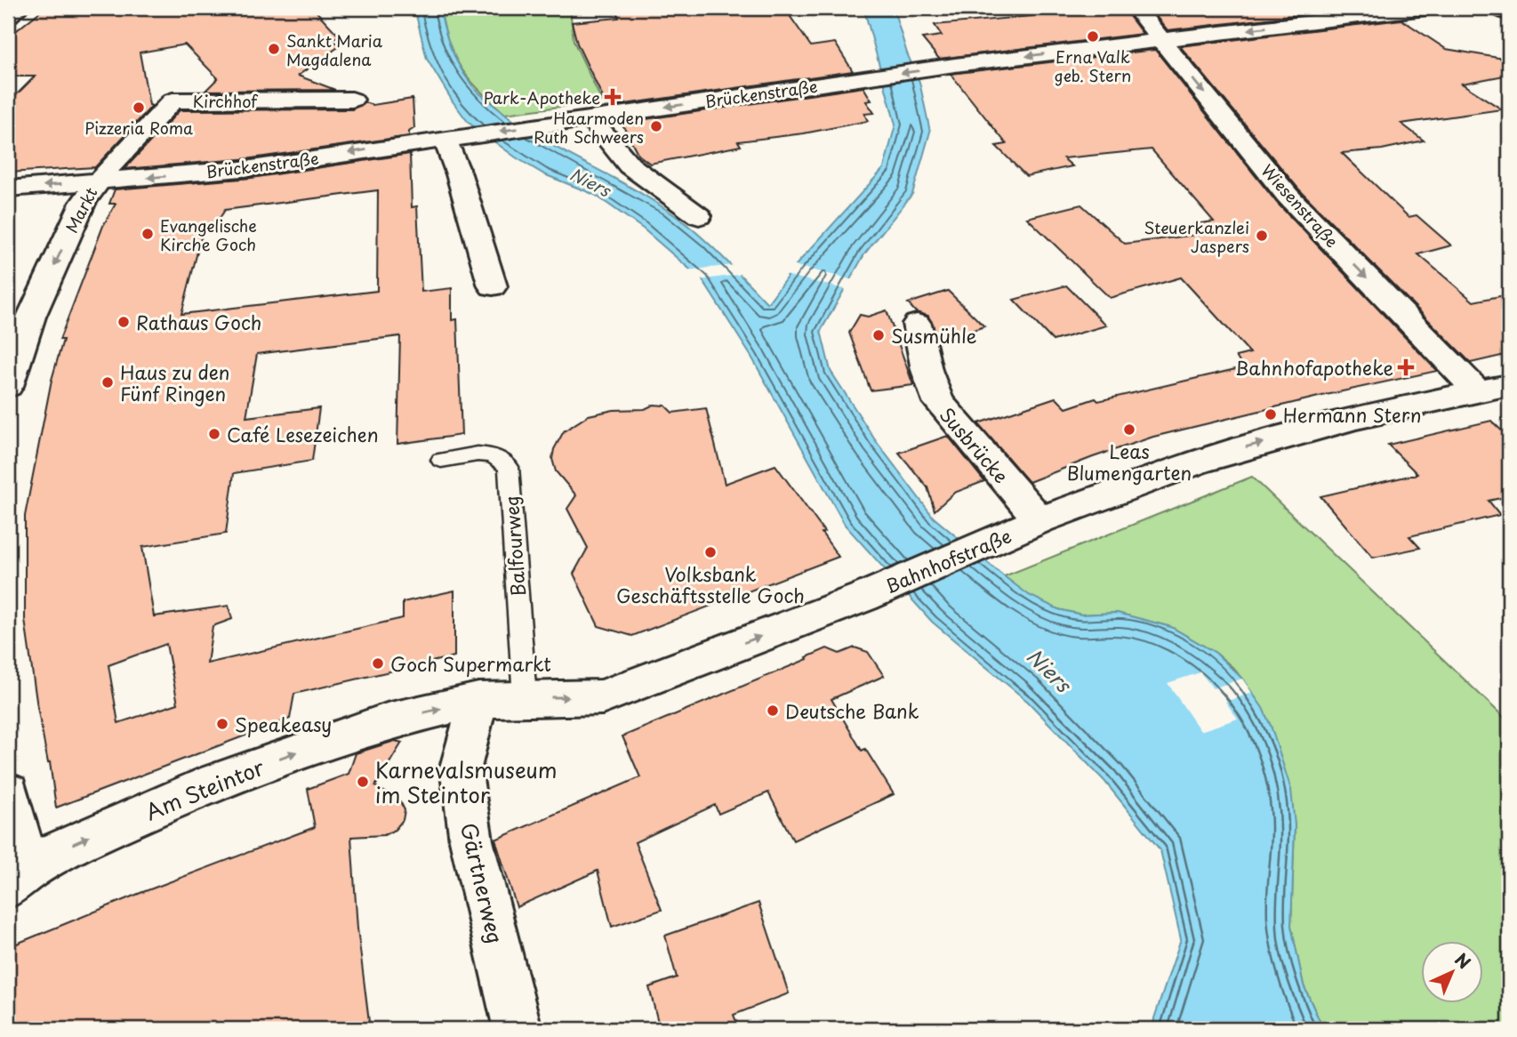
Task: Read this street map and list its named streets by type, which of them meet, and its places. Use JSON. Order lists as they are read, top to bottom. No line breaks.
{"streets":{"street":["Brückenstraße","Kirchhof","Wiesenstraße","Markt","Susbrücke","Bahnhofstraße","Am Steintor","Gärtnerweg"],"lane":["Balfourweg"]},"crossings":[["Brückenstraße","Kirchhof"],["Brückenstraße","Wiesenstraße"],["Brückenstraße","Markt"],["Kirchhof","Markt"],["Wiesenstraße","Bahnhofstraße"],["Susbrücke","Bahnhofstraße"],["Balfourweg","Bahnhofstraße"],["Bahnhofstraße","Am Steintor"],["Bahnhofstraße","Gärtnerweg"]],"one_way":["Brückenstraße","Wiesenstraße","Markt","Bahnhofstraße","Am Steintor"],"water":["Niers"],"places":{"other":["Erna Valk geb. Stern","Sankt Maria Magdalena","Pizzeria Roma","Haarmoden Ruth Schweers","Evangelische Kirche Goch","Steuerkanzlei Jaspers","Rathaus Goch","Susmühle","Haus zu den Fünf Ringen","Hermann Stern","Leas Blumengarten","Café Lesezeichen","Volksbank Geschäftsstelle Goch","Goch Supermarkt","Deutsche Bank","Speakeasy","Karnevalsmuseum im Steintor"],"health":["Park-Apotheke","Bahnhofapotheke"]},"north":"top right"}
